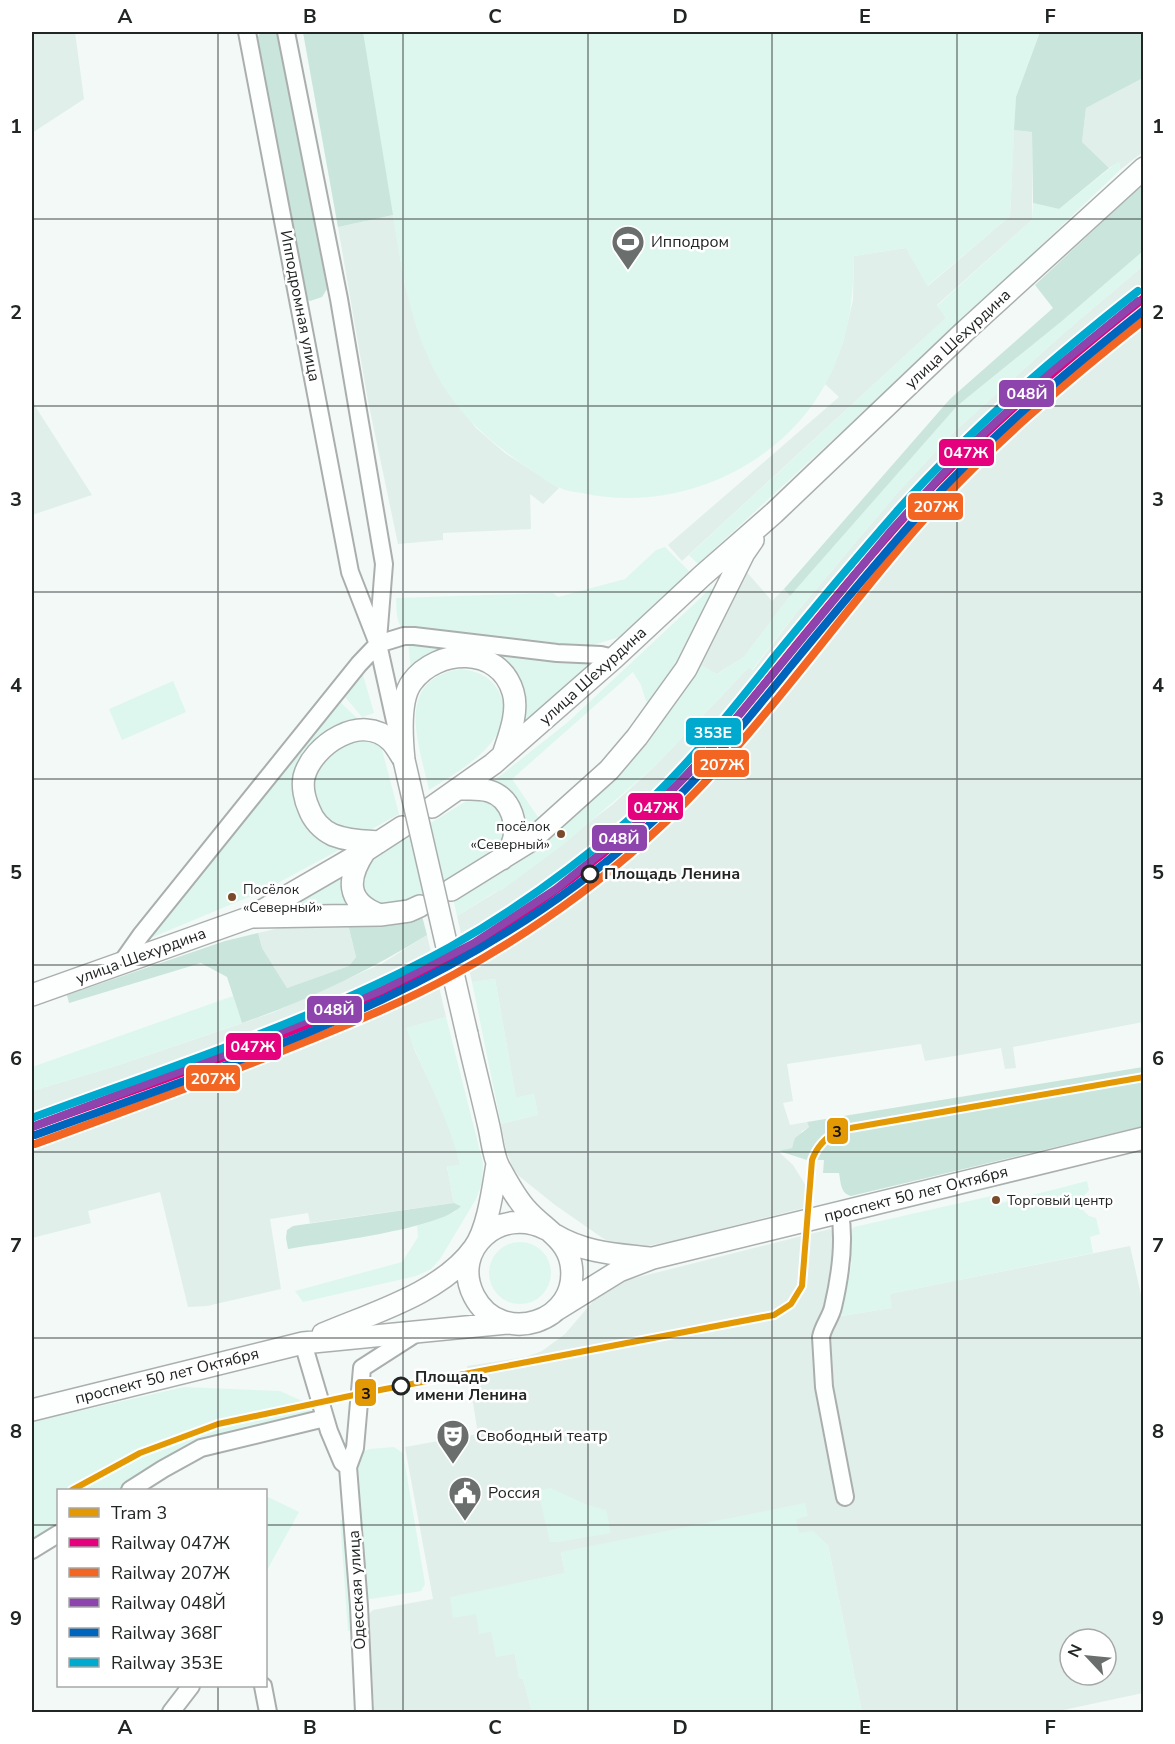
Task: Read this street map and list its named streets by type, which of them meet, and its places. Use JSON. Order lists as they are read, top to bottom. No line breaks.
{"streets":{"main road":["улица Шехурдина","проспект 50 лет Октября"],"street":["Ипподромная улица","Одесская улица"]},"places":{"sports":["Ипподром"],"other":["посёлок «Северный»","Площадь Ленина","Посёлок «Северный»","Торговый центр","Площадь имени Ленина"],"theatre":["Свободный театр"],"public building":["Россия"]},"lines":["rail line 353Е","rail line 047Ж","rail line 048Й","rail line 368Г","rail line 207Ж","tram line 3"],"legend":["Tram 3","Railway 047Ж","Railway 207Ж","Railway 048Й","Railway 368Г","Railway 353Е"],"north":"top left","grid":{"columns":["A","B","C","D","E","F"],"rows":["1","2","3","4","5","6","7","8","9"]}}
